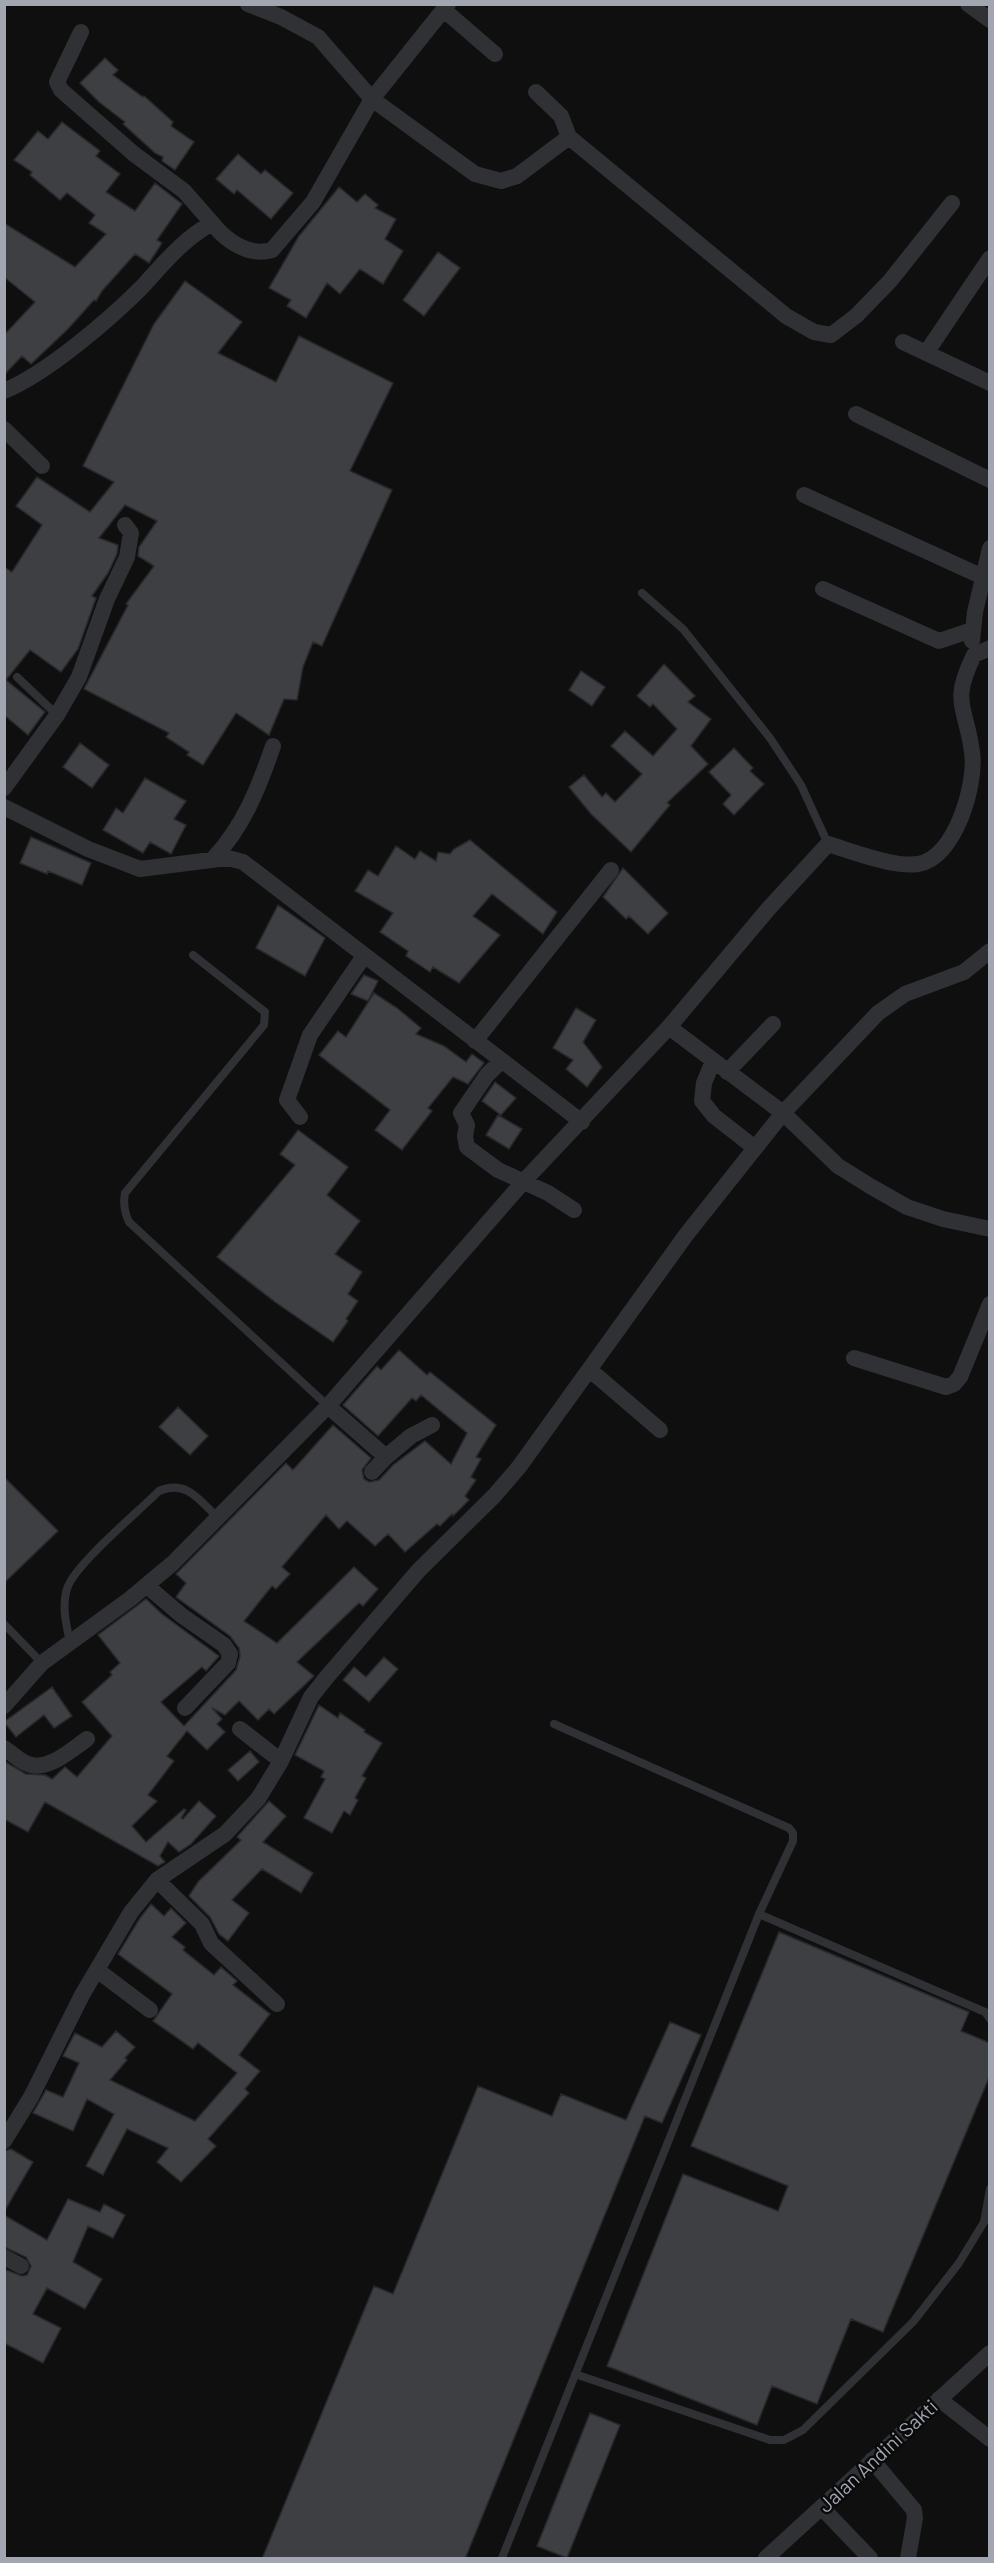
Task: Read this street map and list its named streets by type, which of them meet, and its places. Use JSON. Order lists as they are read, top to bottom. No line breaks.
{"streets":{"street":["Jalan Andini Sakti"]}}
